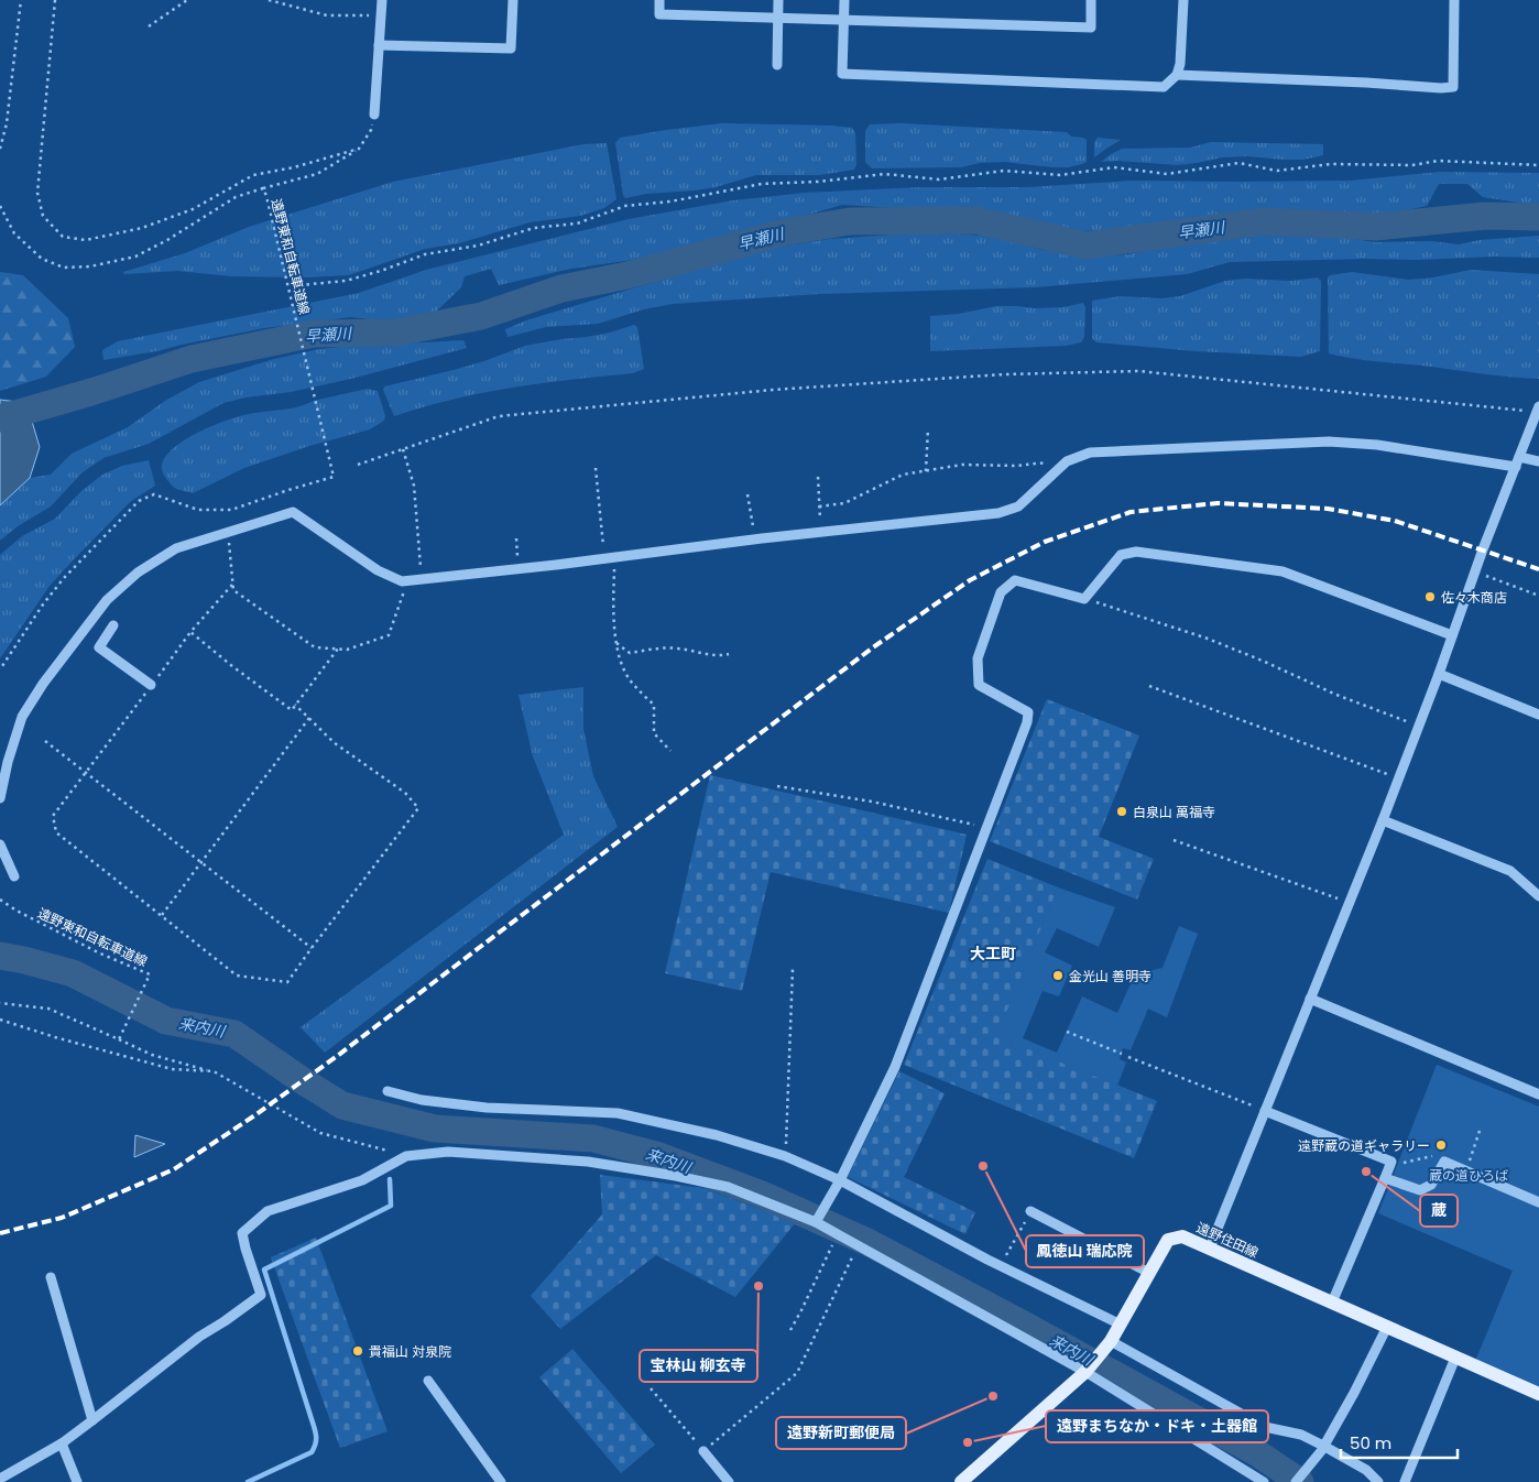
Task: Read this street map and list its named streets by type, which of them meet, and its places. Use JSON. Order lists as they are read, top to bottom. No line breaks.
{"streets":{"main road":["遠野住田線"],"path":["遠野東和自転車道線"]},"districts":["大工町"],"water":["早瀬川","来内川"],"parks":["蔵の道ひろば"],"places":["佐々木商店","白泉山 萬福寺","金光山 善明寺","遠野蔵の道ギャラリー","鳳徳山 瑞応院","蔵","宝林山 柳玄寺","貴福山 対泉院","遠野新町郵便局","遠野まちなか・ドキ・土器館"],"scale_bar":"50 m"}
